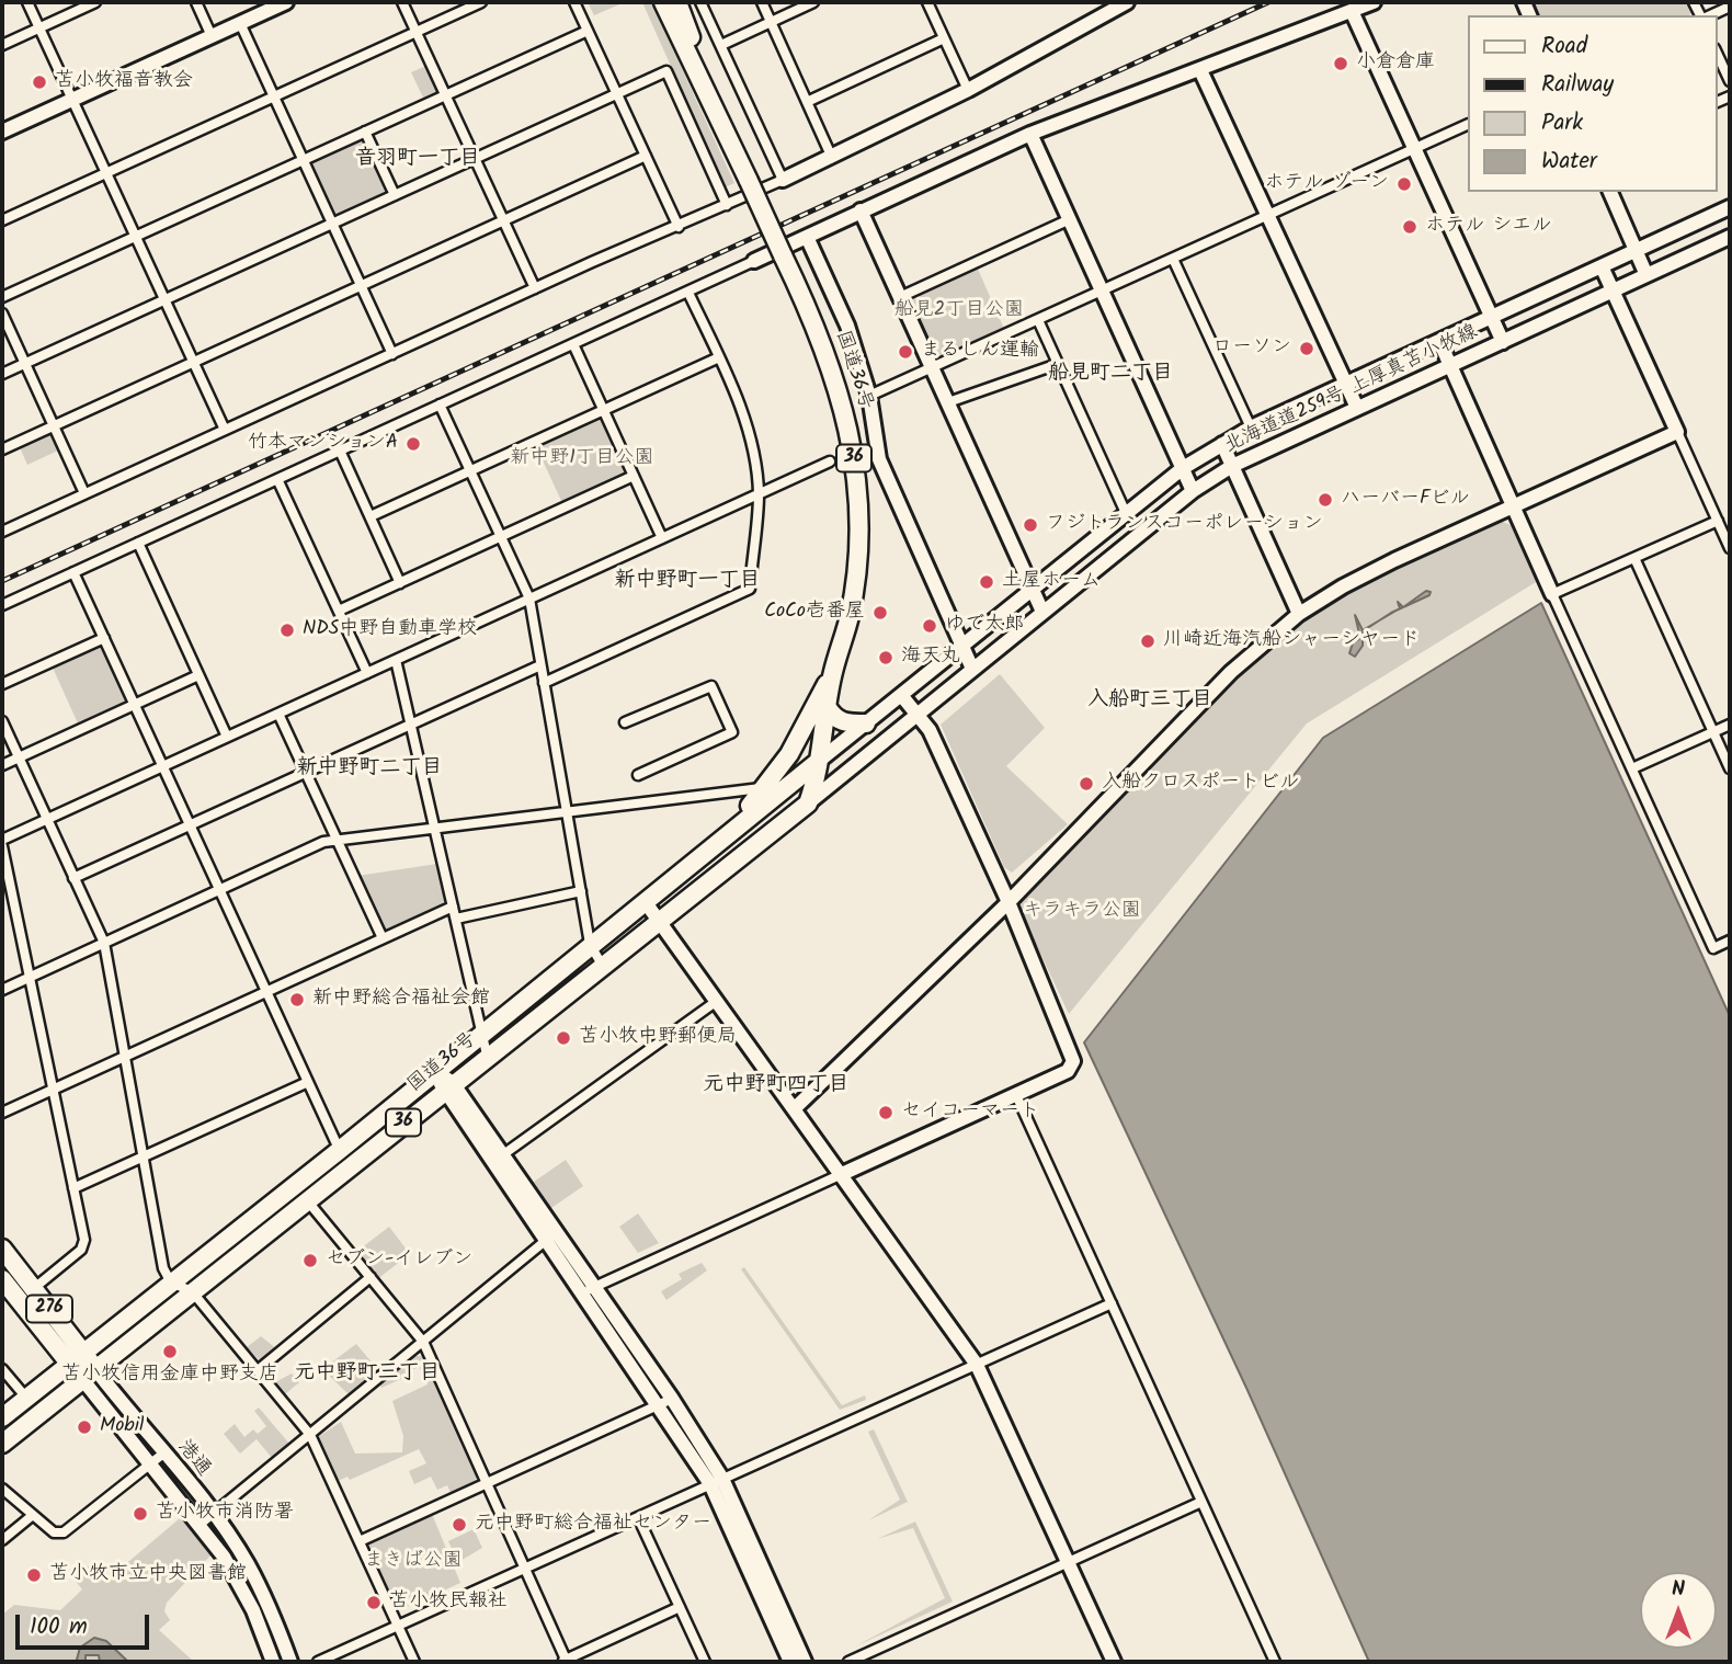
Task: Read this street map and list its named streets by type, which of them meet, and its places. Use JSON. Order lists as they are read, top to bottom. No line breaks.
{"streets":{"highway":["国道36号","36","276"],"street":["北海道道259号 上厚真苫小牧線","港通"]},"crossings":[["国道36号","北海道道259号 上厚真苫小牧線"],["国道36号","36"],["国道36号","276"],["国道36号","港通"],["北海道道259号 上厚真苫小牧線","36"],["276","港通"]],"districts":["音羽町一丁目","船見町二丁目","新中野町一丁目","入船町三丁目","新中野町二丁目","元中野町四丁目","元中野町三丁目"],"parks":["船見2丁目公園","新中野1丁目公園","キラキラ公園","まきば公園"],"places":["小倉倉庫","苫小牧福音教会","ホテル ゾーン","ホテル シエル","ローソン","まるしん運輸","竹本マンションA","ハーバーFビル","フジトランスコーポレーション","土屋ホーム","CoCo壱番屋","ゆで太郎","NDS中野自動車学校","川崎近海汽船シャーシヤード","海天丸","入船クロスポートビル","新中野総合福祉会館","苫小牧中野郵便局","セイコーマート","セブン-イレブン","苫小牧信用金庫中野支店","Mobil","苫小牧市消防署","元中野町総合福祉センター","苫小牧市立中央図書館","苫小牧民報社"],"legend":["Road","Railway","Park","Water"],"scale_bar":"100 m","north":"top"}
